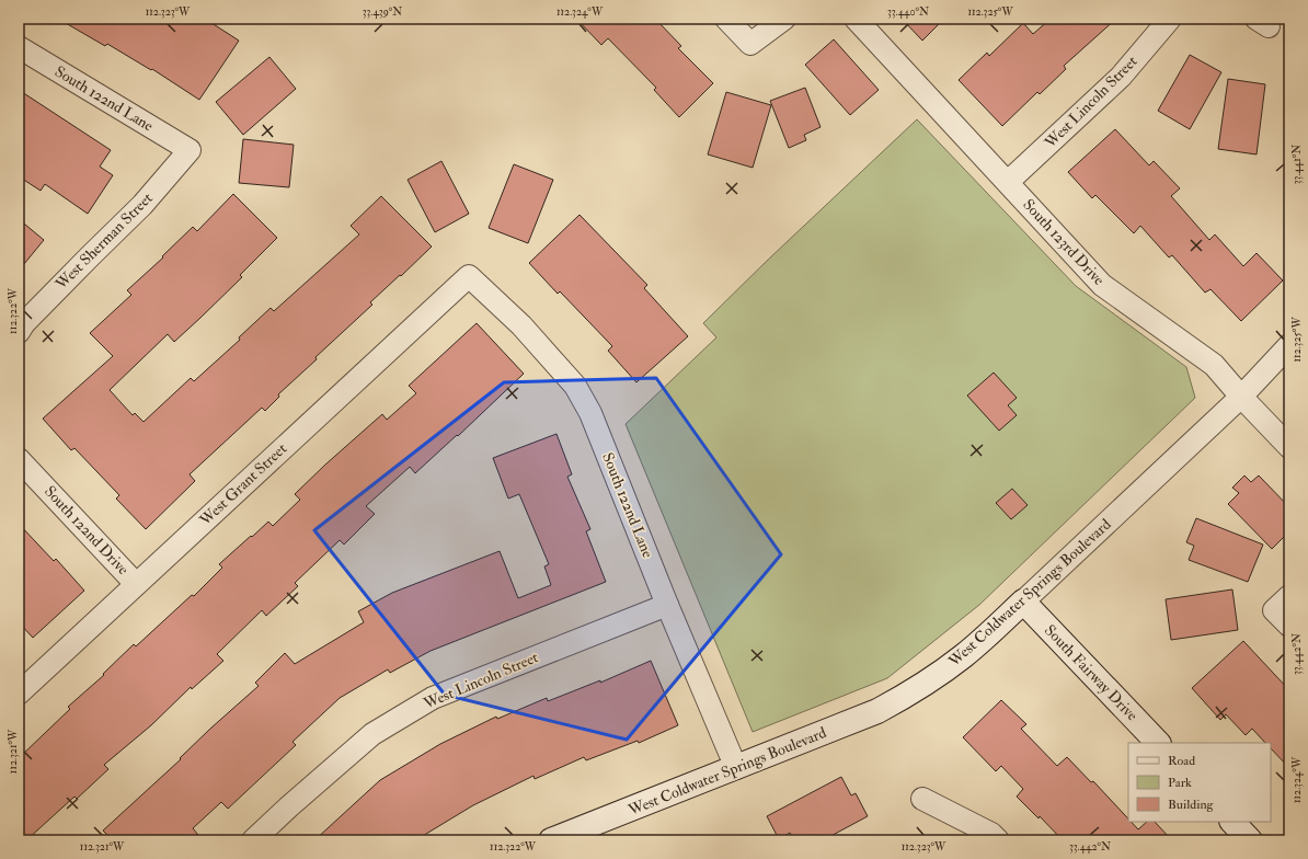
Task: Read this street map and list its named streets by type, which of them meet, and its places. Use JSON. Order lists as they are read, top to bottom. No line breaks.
{"streets":{"street":["South 122nd Lane","West Lincoln Street","West Sherman Street","South 123rd Drive","West Grant Street","South 122nd Drive","West Coldwater Springs Boulevard","South Fairway Drive"]},"crossings":[["South 122nd Lane","West Lincoln Street"],["South 122nd Lane","West Sherman Street"],["South 122nd Lane","West Grant Street"],["South 122nd Lane","West Coldwater Springs Boulevard"],["West Lincoln Street","South 123rd Drive"],["South 123rd Drive","West Coldwater Springs Boulevard"],["West Grant Street","South 122nd Drive"],["West Coldwater Springs Boulevard","South Fairway Drive"]],"legend":["Road","Park","Building"],"coordinates":["112.323°W","33.439°N","112.324°W","33.440°N","112.325°W","33.441°N","112.322°W","33.442°N","112.321°W"]}
